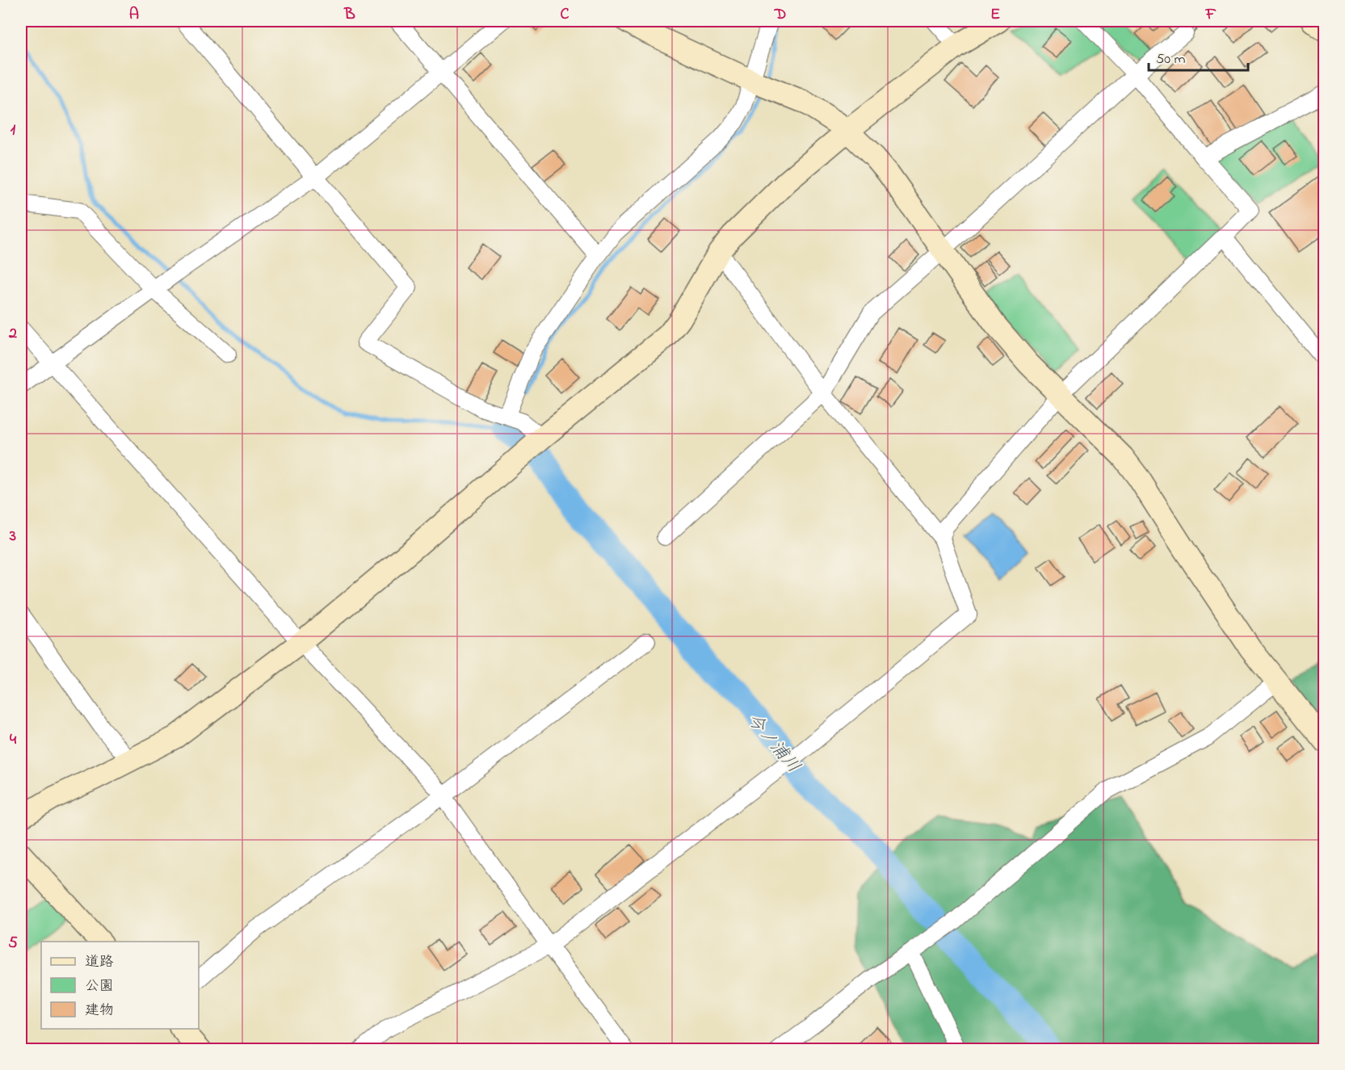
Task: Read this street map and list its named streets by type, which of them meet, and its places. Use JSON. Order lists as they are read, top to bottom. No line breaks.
{"water":["今ノ浦川"],"legend":["道路","公園","建物"],"scale_bar":"50 m","grid":{"columns":["A","B","C","D","E","F"],"rows":["1","2","3","4","5"]}}
